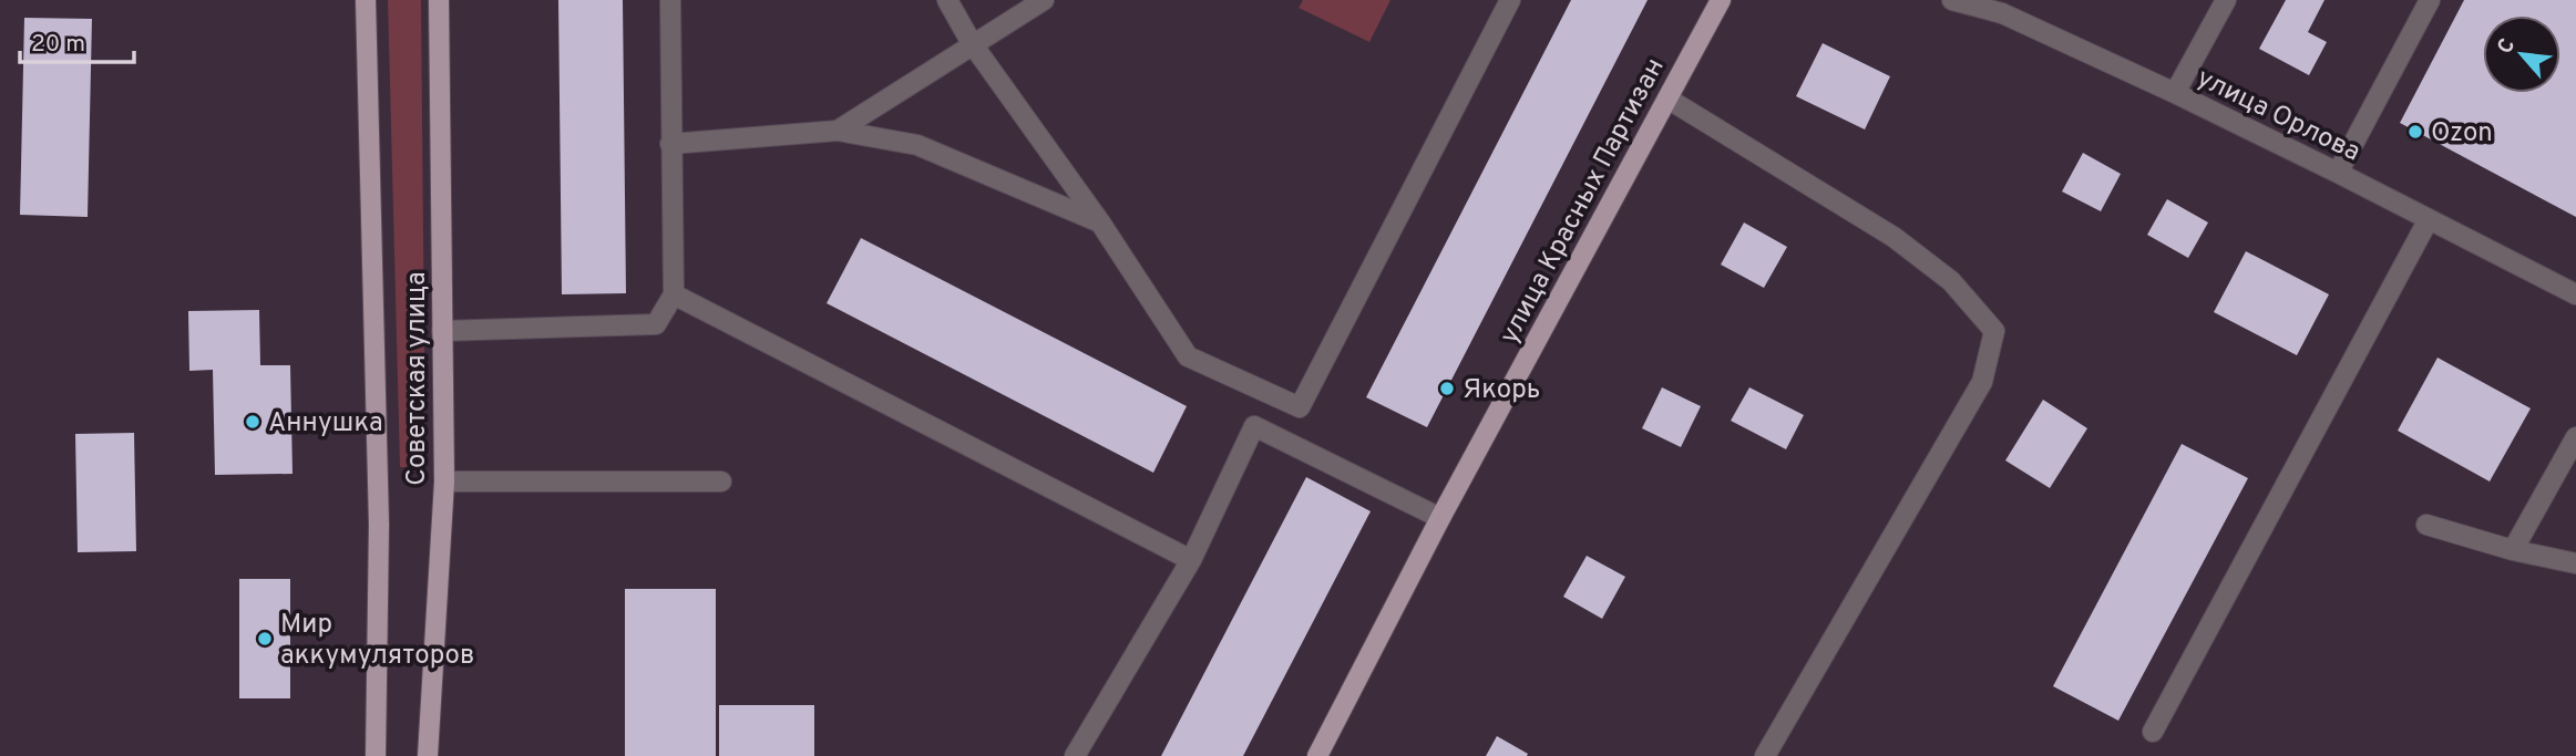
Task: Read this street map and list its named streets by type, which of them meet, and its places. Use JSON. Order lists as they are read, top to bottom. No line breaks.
{"streets":{"main road":["улица Красных Партизан","Советская улица"],"street":["улица Орлова"]},"places":["Ozon","Якорь","Аннушка","Мир аккумуляторов"],"scale_bar":"20 m","north":"top left"}
